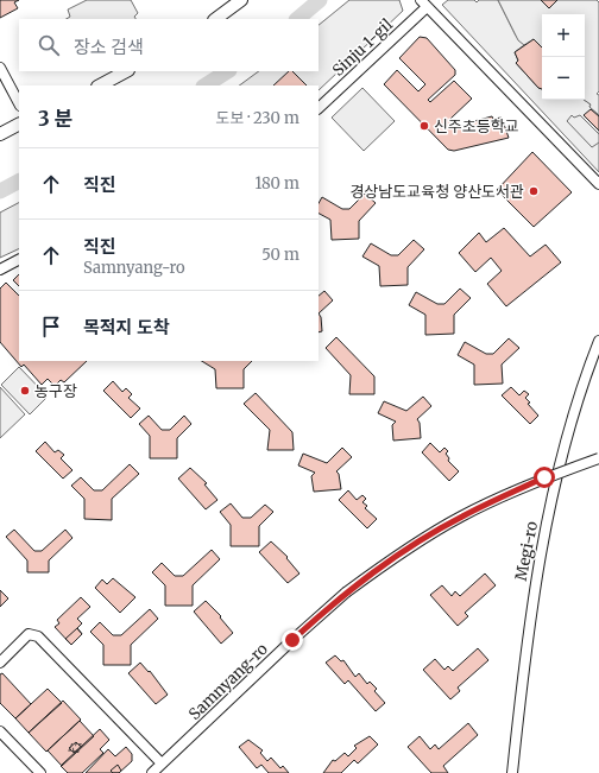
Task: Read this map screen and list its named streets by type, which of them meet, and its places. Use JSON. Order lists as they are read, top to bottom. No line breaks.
{"streets":{"street":["Sinju 1-gil","Megi-ro","Samnyang-ro"]},"places":["신주초등학교","경상남도교육청 양산도서관","농구장"],"house_numbers":["47"],"page":{"map_buttons":["+","−"],"search":"장소 검색","heading":["3 분","도보 · 230 m"],"list":[["직진","180 m"],["직진","Samnyang-ro","50 m"],"목적지 도착"]}}
